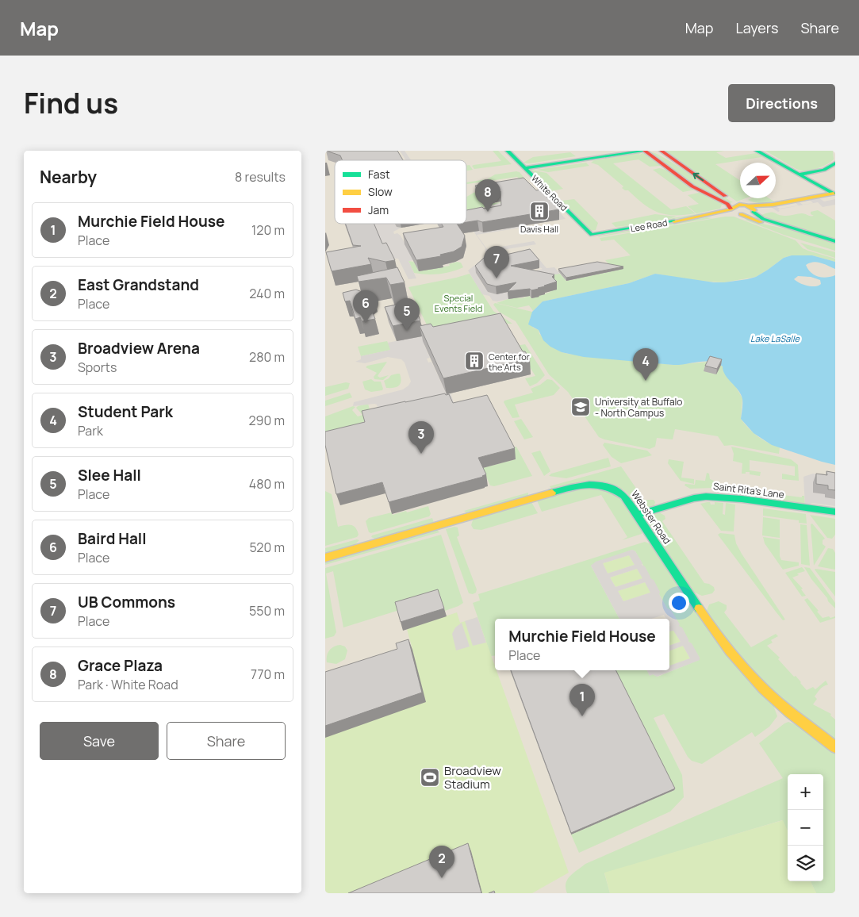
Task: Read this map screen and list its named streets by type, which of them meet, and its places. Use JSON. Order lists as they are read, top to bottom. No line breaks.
{"streets":{"street":["White Road","Lee Road","Saint Rita's Lane","Webster Road"]},"crossings":[["White Road","Lee Road"],["Saint Rita's Lane","Webster Road"]],"water":["Lake LaSalle"],"parks":["Special Events Field"],"places":{"building":["Davis Hall","Center for the Arts"],"school or university":["University at Buffalo - North Campus"],"sports":["Broadview Stadium"]},"legend":["Fast","Slow","Jam"],"north":"right","page":{"header":"Map","nav":["Map","Layers","Share"],"title":"Find us","buttons":["Directions",["Save","Share"]],"heading":["Nearby","8 results"],"pins":["8","7","6","5","4","3","1","2"],"list":[{"mark":"1","name":"Murchie Field House","note":"Place","value":"120 m"},{"mark":"2","name":"East Grandstand","note":"Place","value":"240 m"},{"mark":"3","name":"Broadview Arena","note":"Sports","value":"280 m"},{"mark":"4","name":"Student Park","note":"Park","value":"290 m"},{"mark":"5","name":"Slee Hall","note":"Place","value":"480 m"},{"mark":"6","name":"Baird Hall","note":"Place","value":"520 m"},{"mark":"7","name":"UB Commons","note":"Place","value":"550 m"},{"mark":"8","name":"Grace Plaza","note":"Park · White Road","value":"770 m"}],"popup":["Murchie Field House","Place"],"map_buttons":["+","−"]}}
